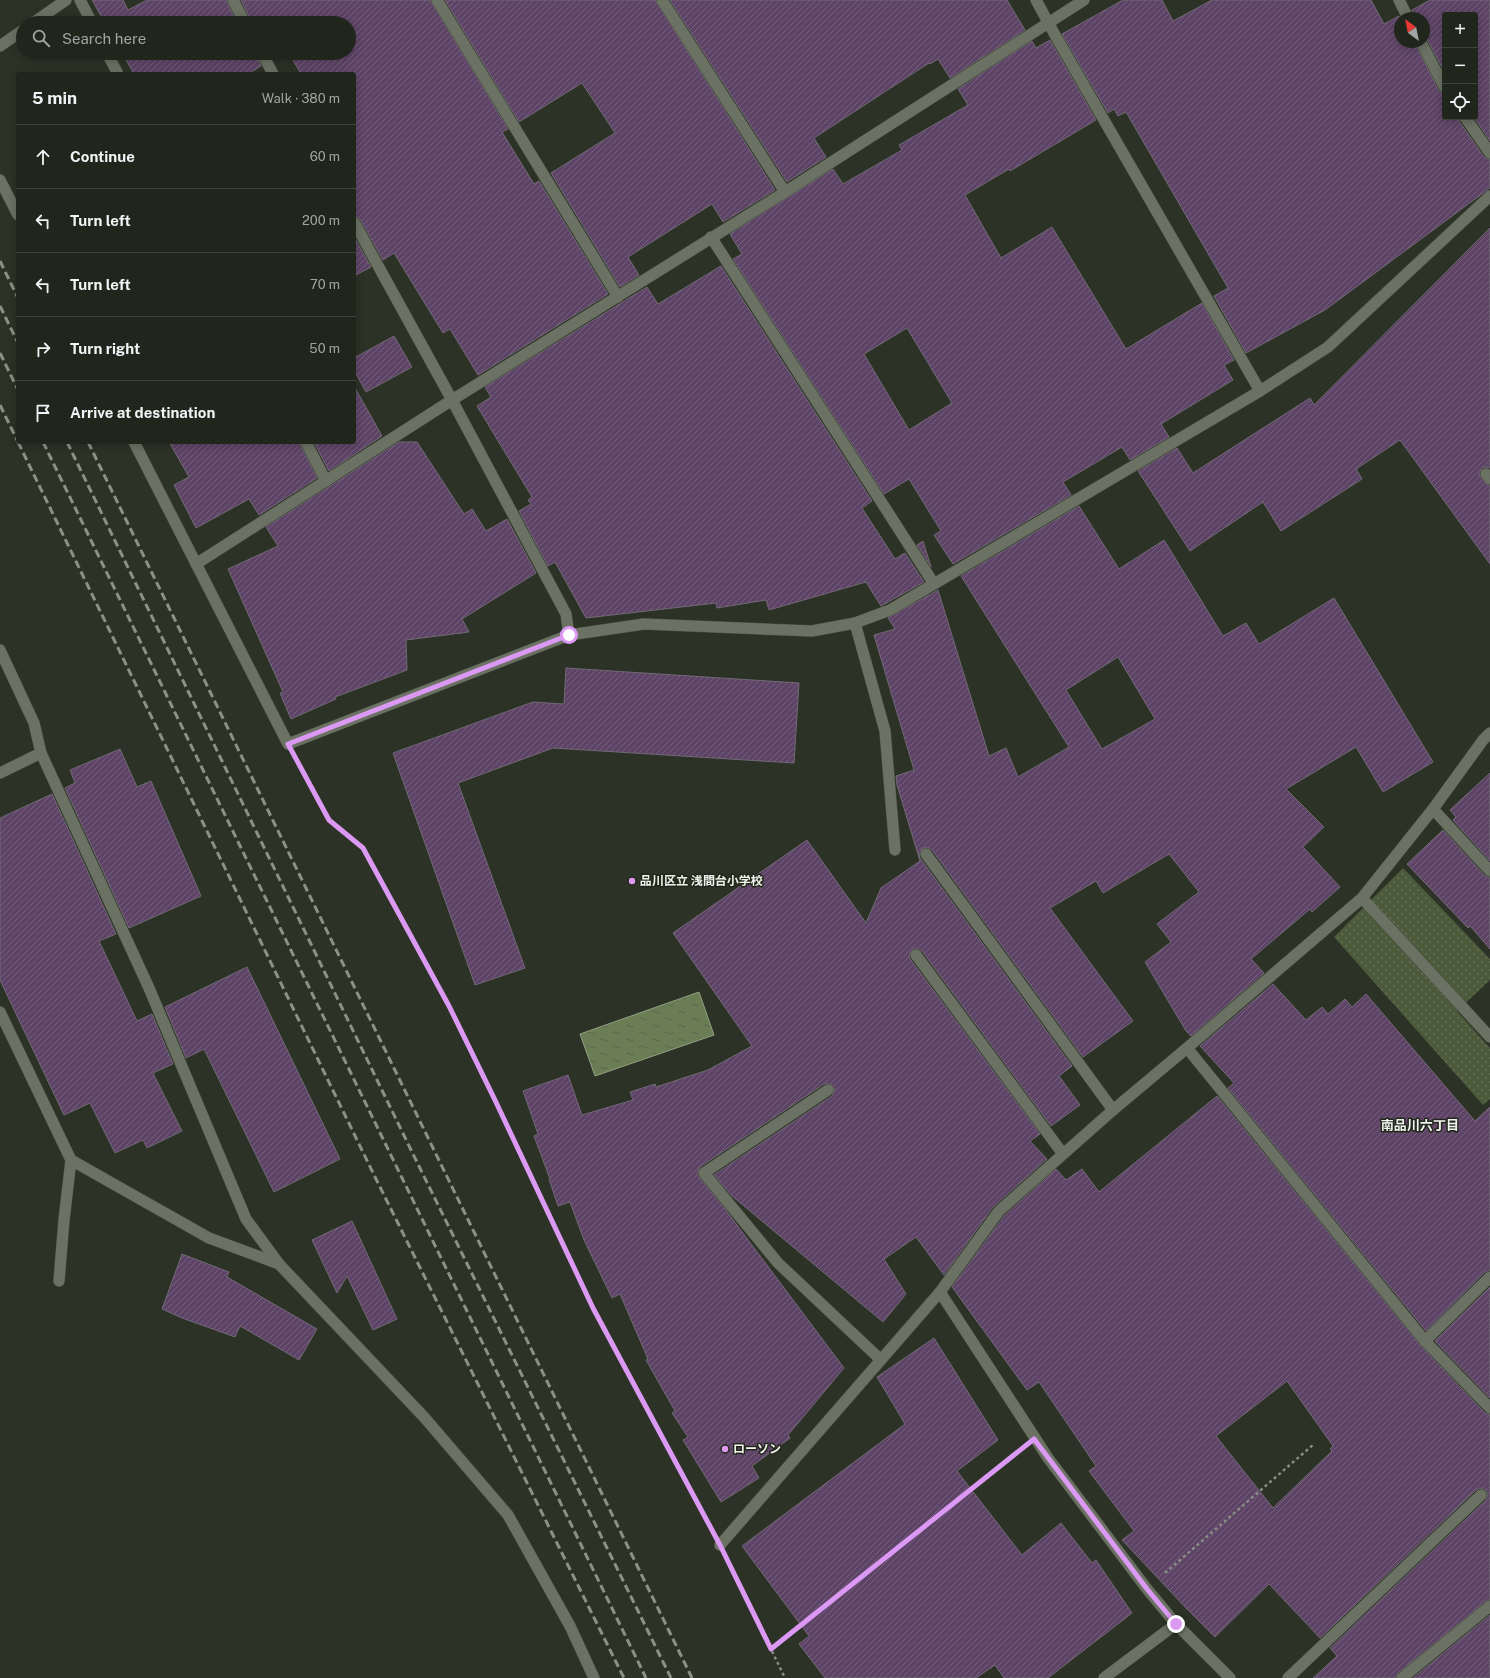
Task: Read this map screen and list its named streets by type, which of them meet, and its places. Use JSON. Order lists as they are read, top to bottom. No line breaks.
{"districts":["南品川六丁目"],"places":["品川区立 浅間台小学校","ローソン"],"north":"top left","page":{"map_buttons":["+","−"],"search":"Search here","heading":["5 min","Walk · 380 m"],"list":[["Continue","60 m"],["Turn left","200 m"],["Turn left","70 m"],["Turn right","50 m"],"Arrive at destination"]}}
